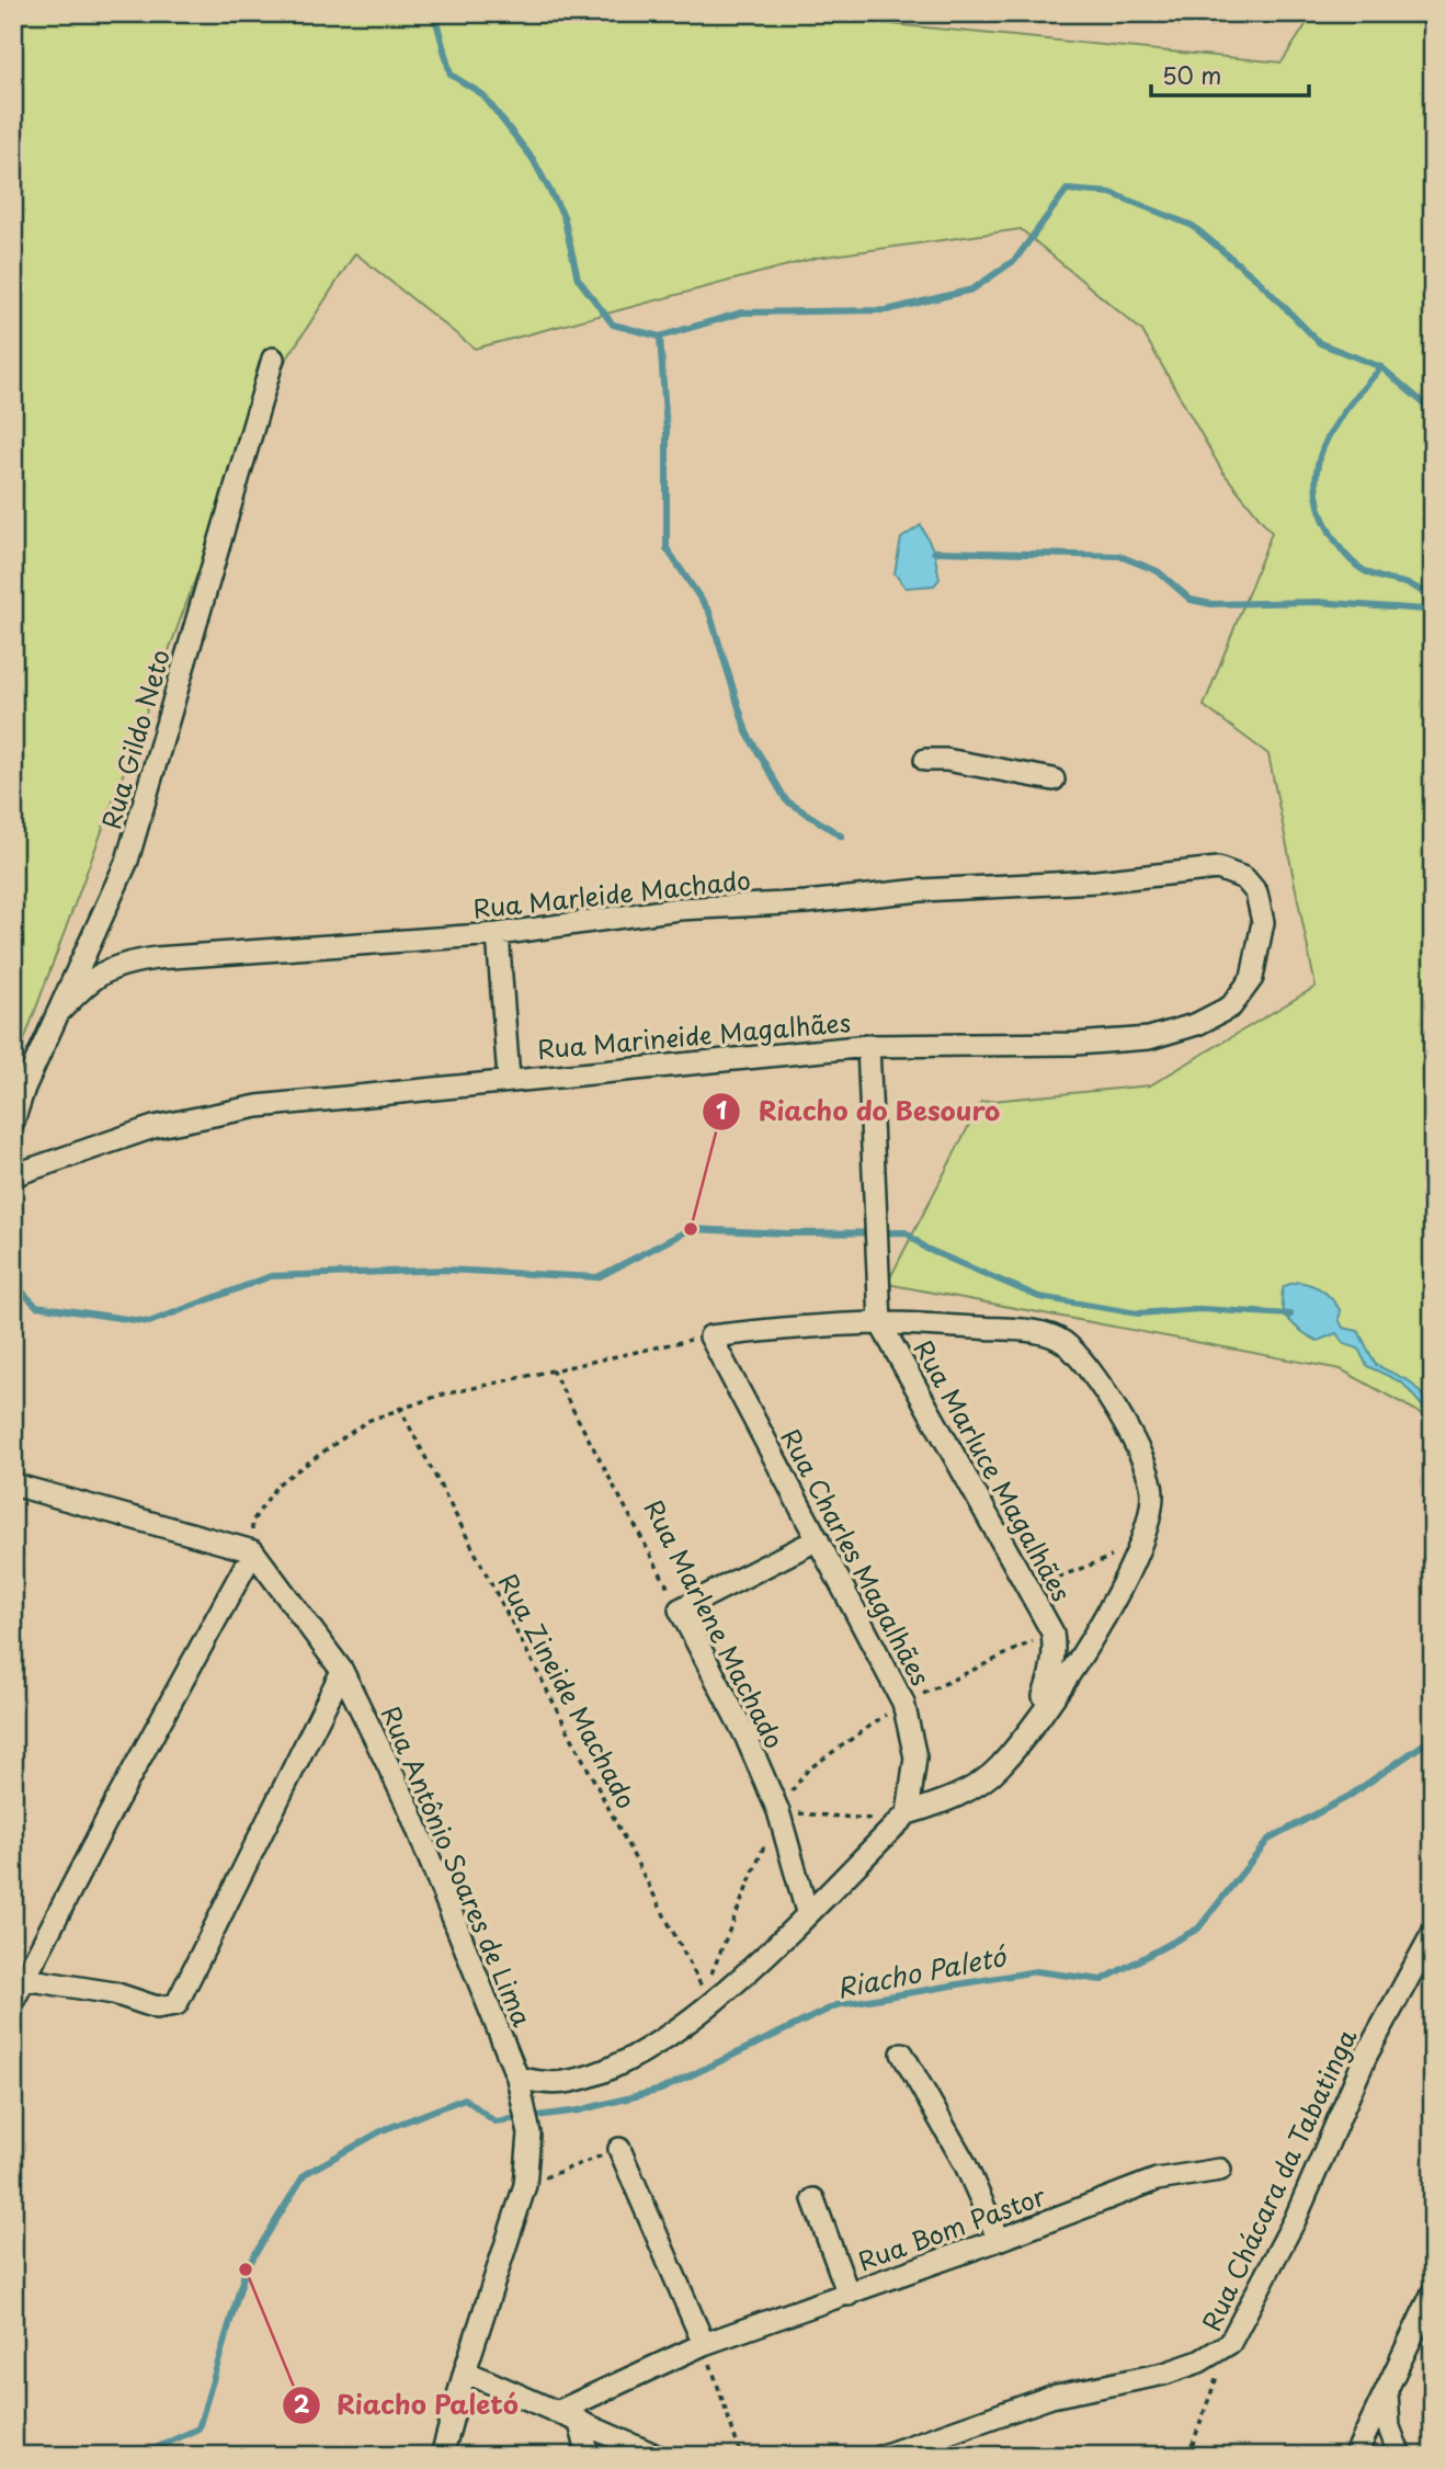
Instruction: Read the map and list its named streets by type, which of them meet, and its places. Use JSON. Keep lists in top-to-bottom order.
{
  "streets": {
    "street": [
      "Rua Gildo Neto",
      "Rua Marleide Machado",
      "Rua Marineide Magalhães",
      "Rua Marluce Magalhães",
      "Rua Charles Magalhães",
      "Rua Marlene Machado",
      "Rua Antônio Soares de Lima",
      "Rua Chácara da Tabatinga",
      "Rua Bom Pastor"
    ],
    "path": ["Rua Zineide Machado"]
  },
  "crossings": [
    ["Rua Gildo Neto", "Rua Marleide Machado"],
    ["Rua Marleide Machado", "Rua Marineide Magalhães"],
    ["Rua Marineide Magalhães", "Rua Marluce Magalhães"],
    ["Rua Marlene Machado", "Rua Zineide Machado"]
  ],
  "water": ["Riacho Paletó"],
  "places": ["Riacho do Besouro", "Riacho Paletó"],
  "scale_bar": "50 m"
}
